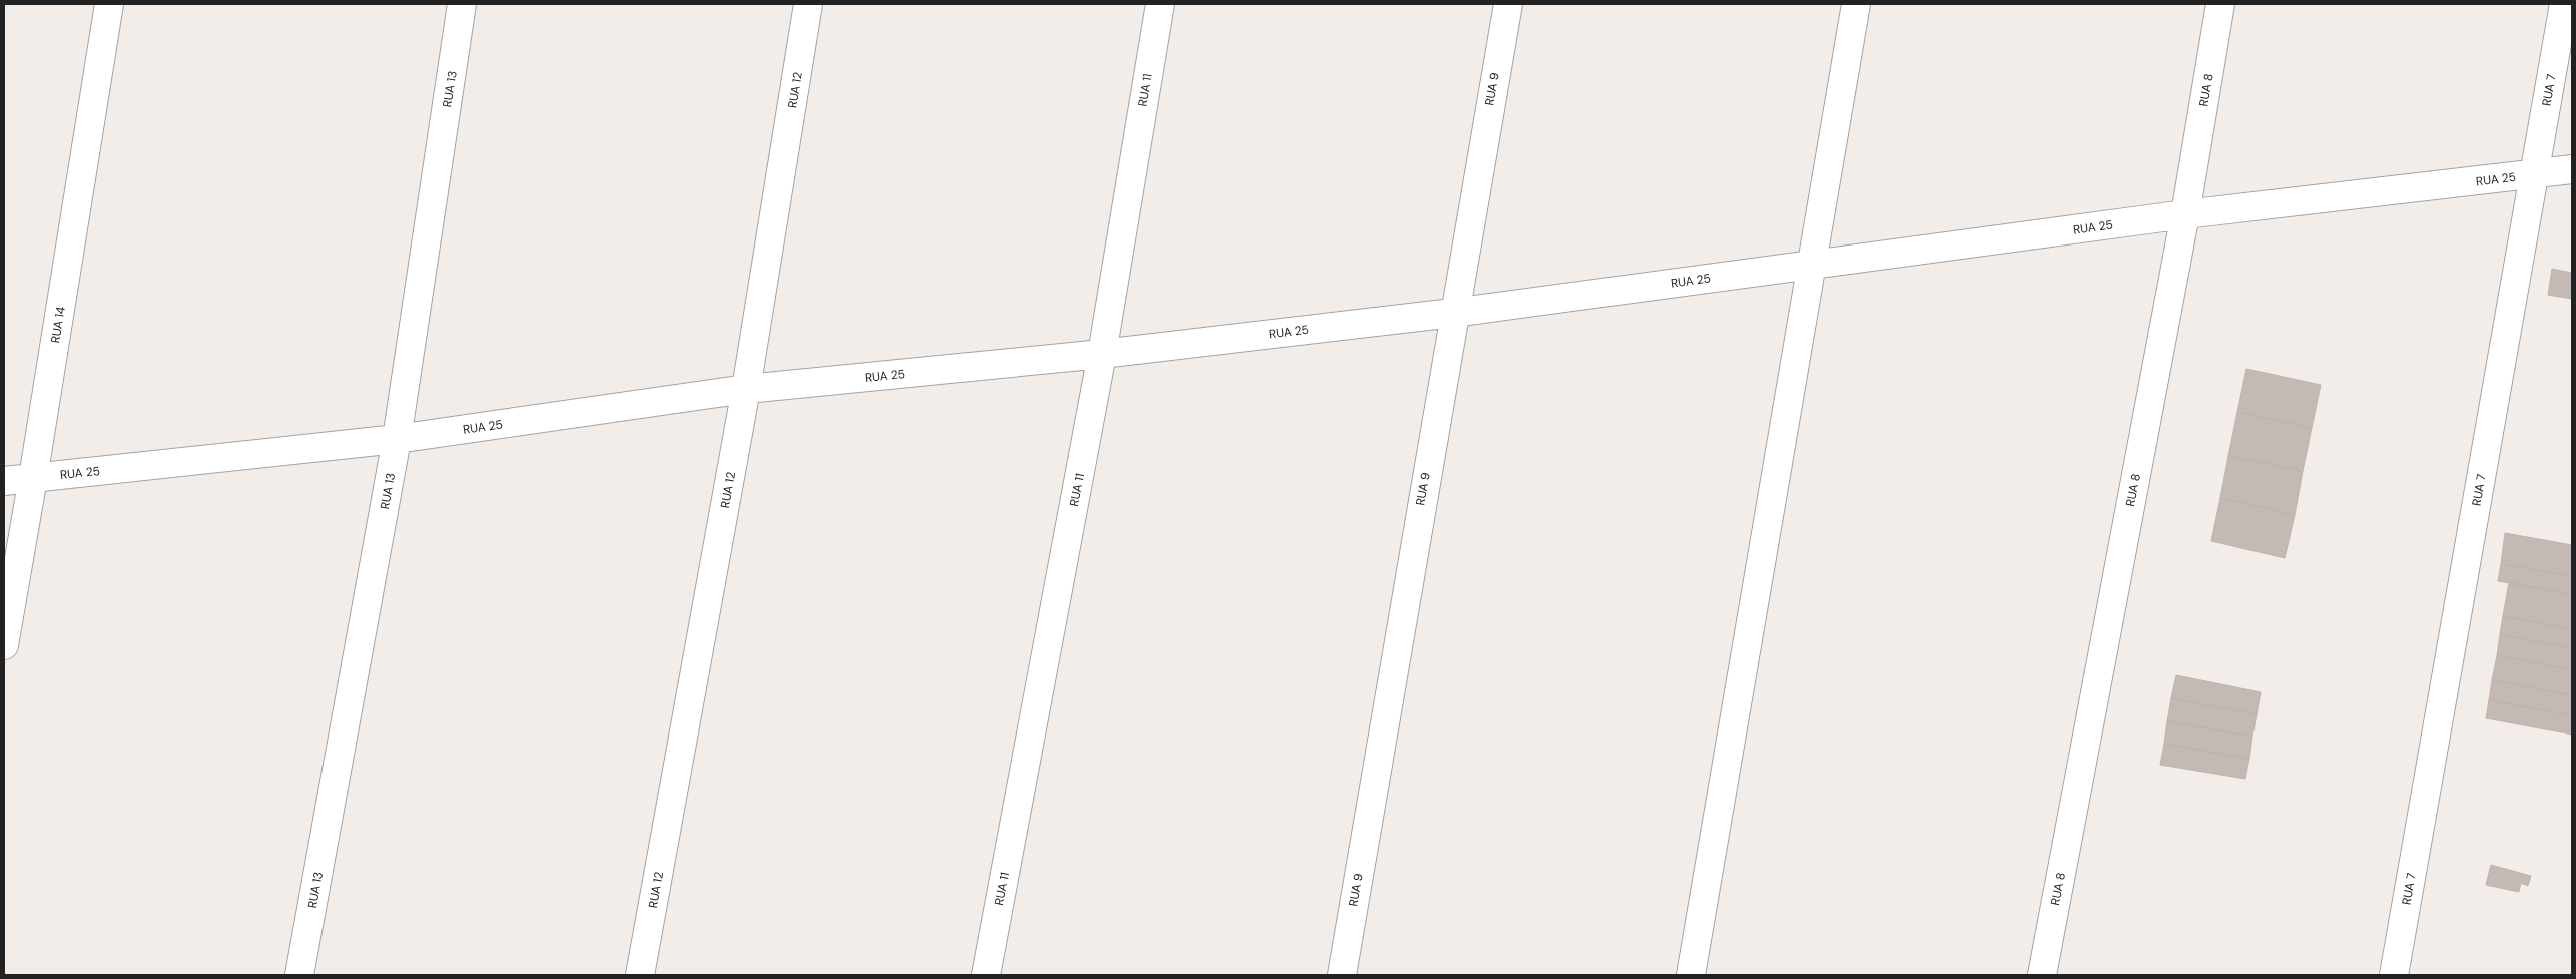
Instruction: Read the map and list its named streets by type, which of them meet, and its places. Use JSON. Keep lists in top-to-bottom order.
{
  "streets": {
    "street": [
      "RUA 13",
      "RUA 9",
      "RUA 12",
      "RUA 11",
      "RUA 8",
      "RUA 7",
      "RUA 25",
      "RUA 14"
    ]
  },
  "crossings": [
    ["RUA 13", "RUA 25"],
    ["RUA 9", "RUA 25"],
    ["RUA 12", "RUA 25"],
    ["RUA 11", "RUA 25"],
    ["RUA 8", "RUA 25"],
    ["RUA 7", "RUA 25"],
    ["RUA 25", "RUA 14"]
  ]
}
